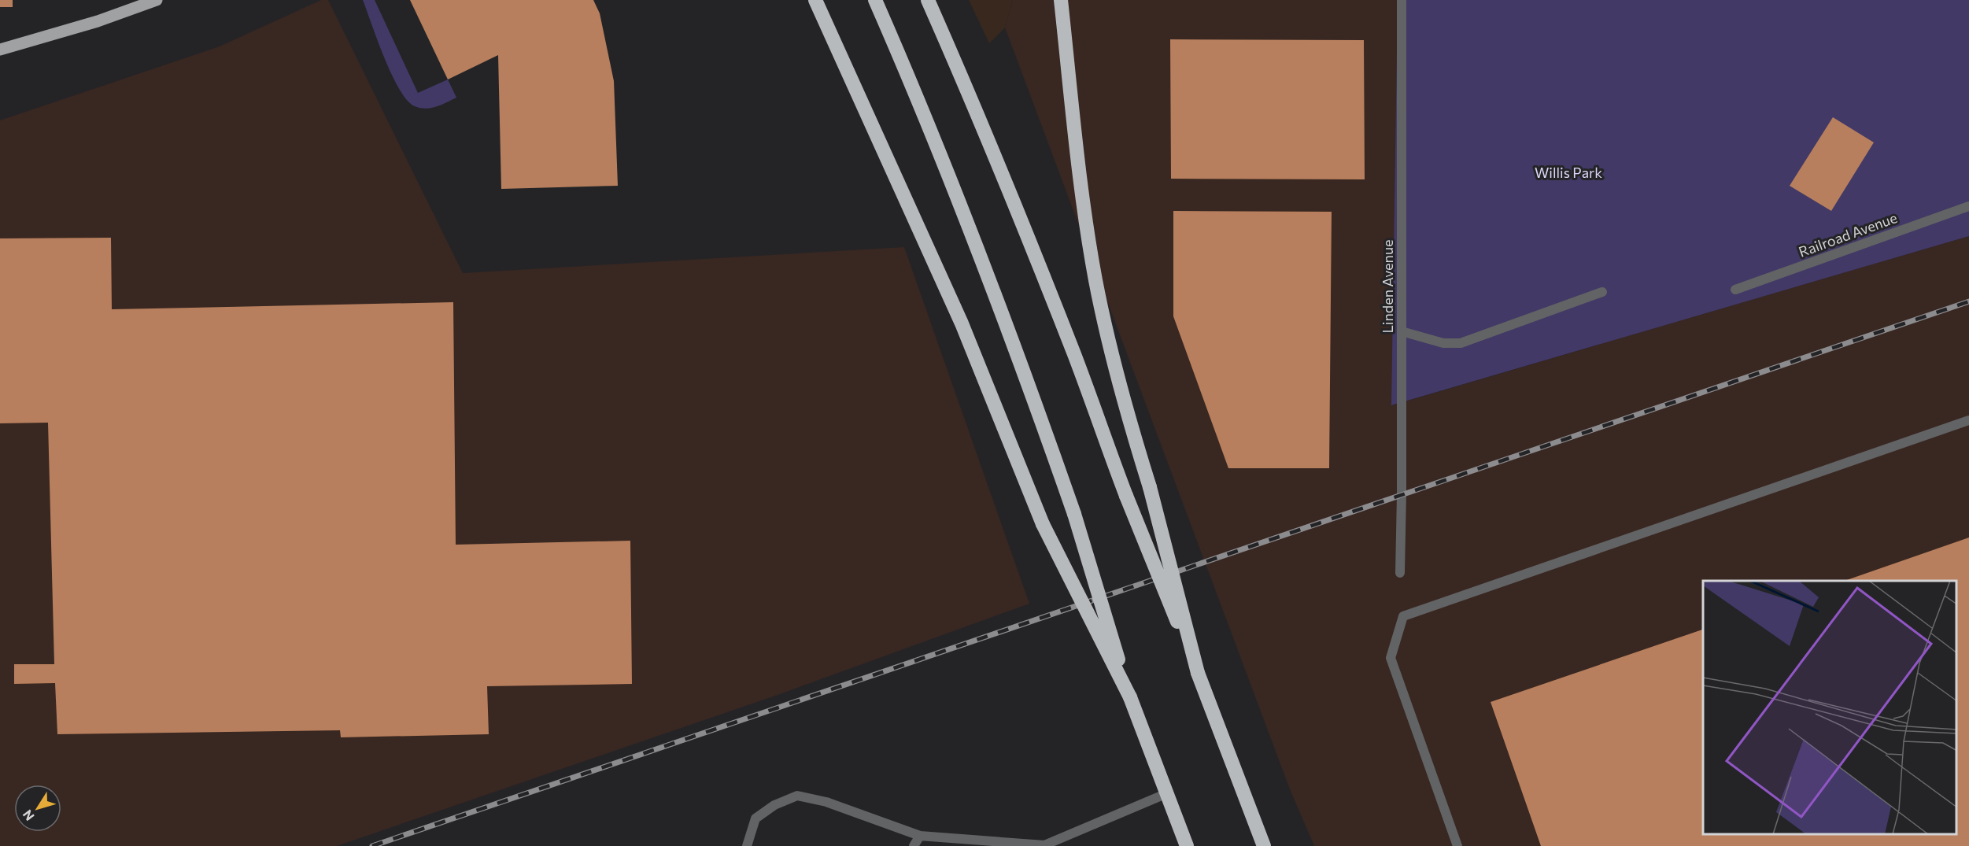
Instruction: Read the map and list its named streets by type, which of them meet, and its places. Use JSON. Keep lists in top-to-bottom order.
{
  "streets": {
    "street": ["Railroad Avenue", "Linden Avenue"]
  },
  "parks": ["Willis Park"],
  "north": "bottom left"
}
